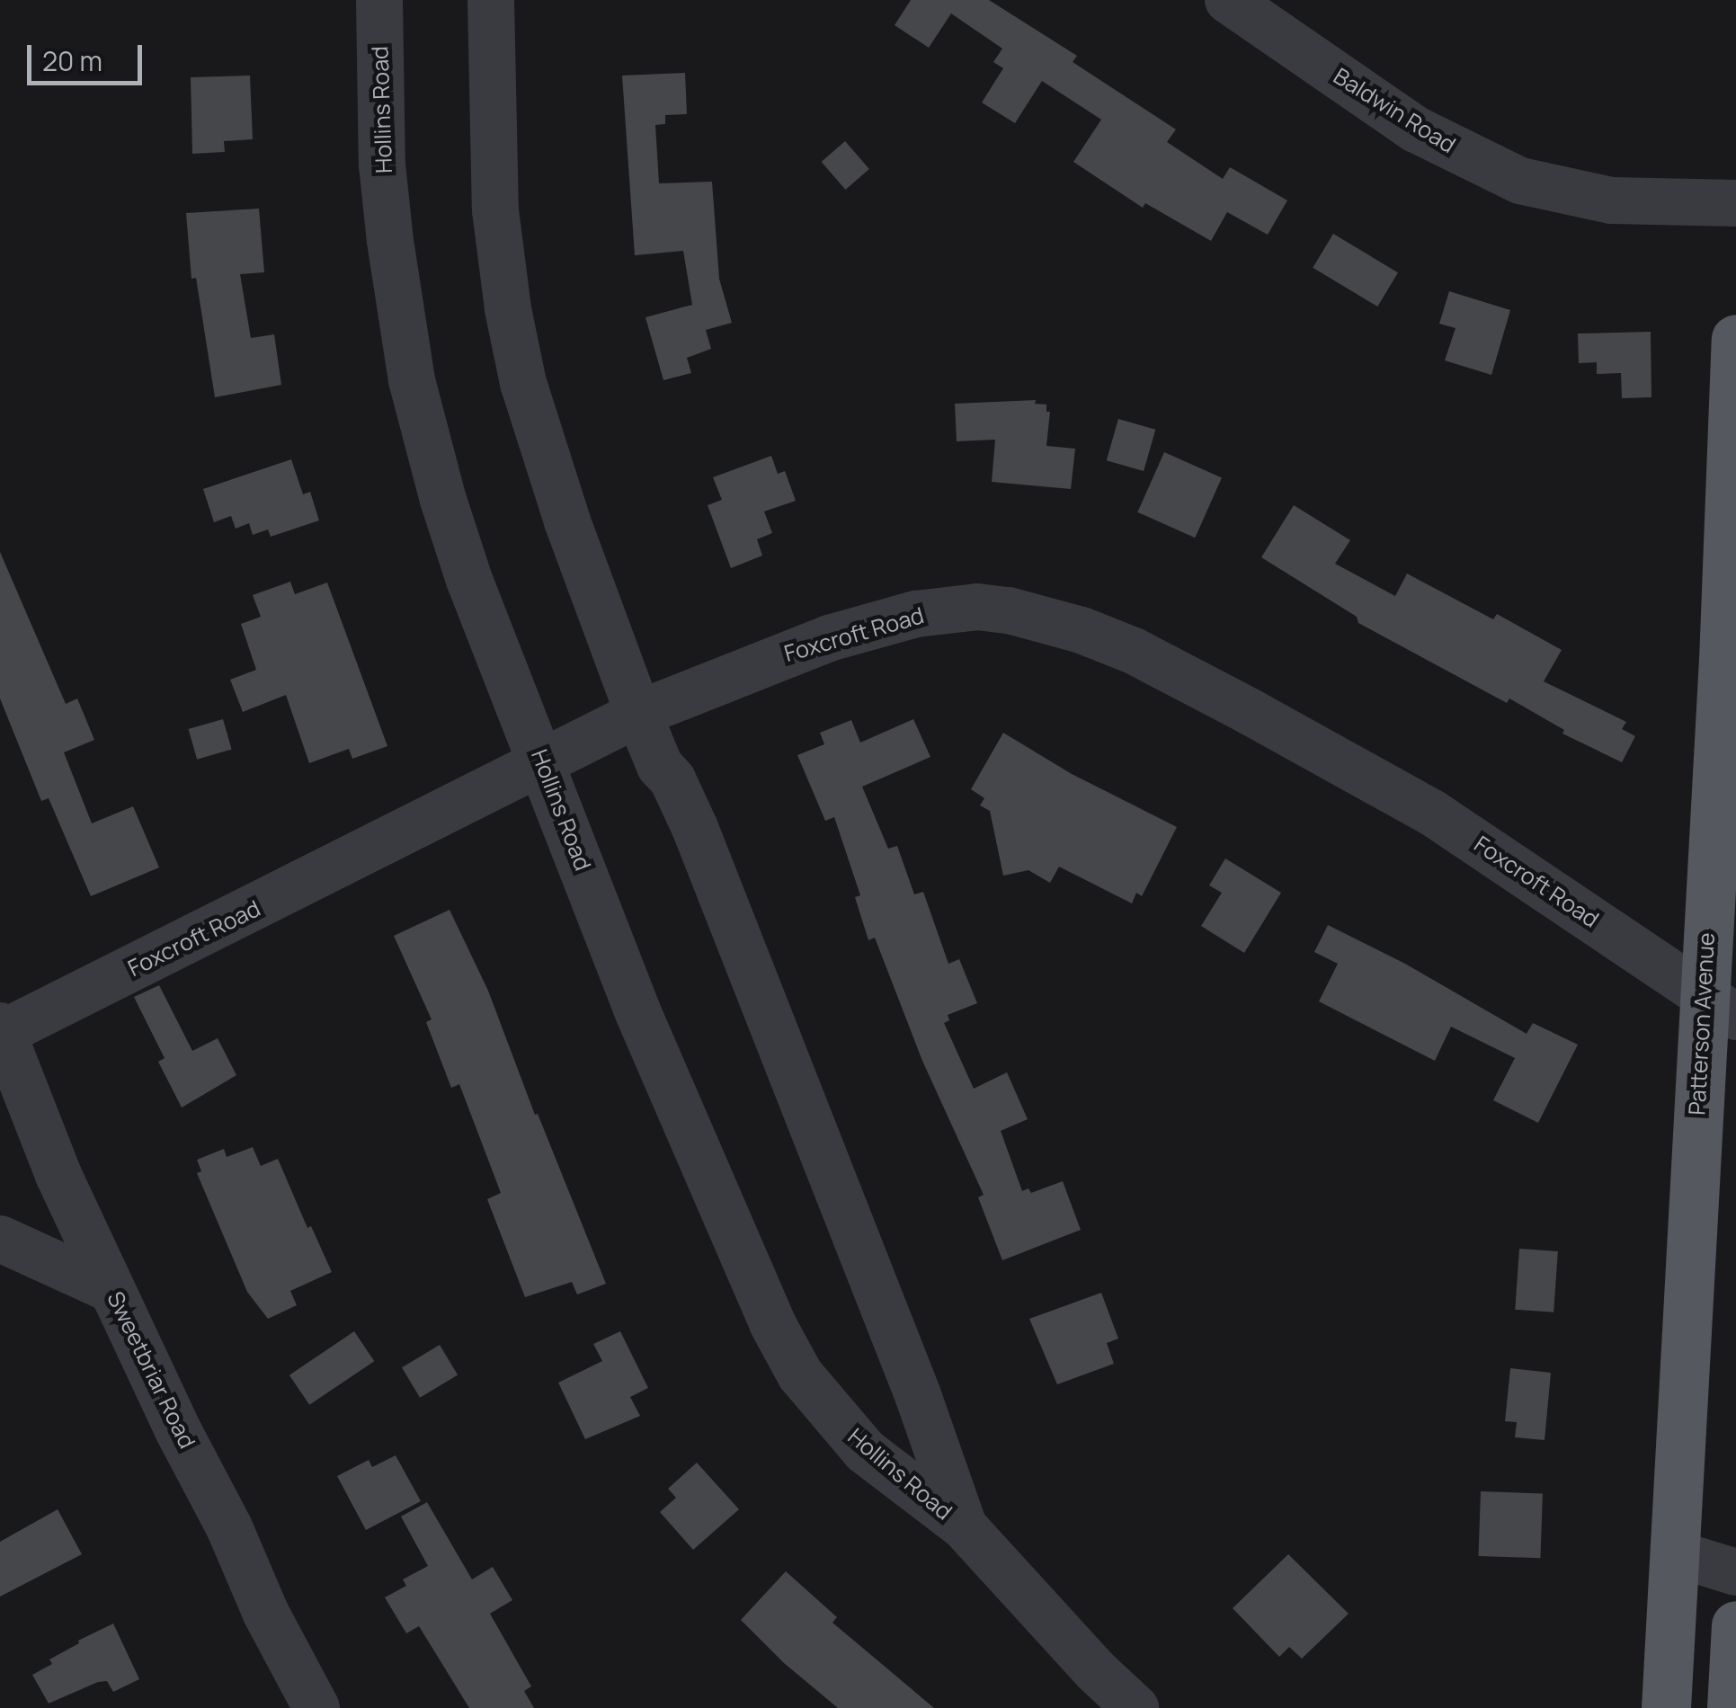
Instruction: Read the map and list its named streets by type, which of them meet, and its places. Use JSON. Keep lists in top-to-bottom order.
{
  "streets": {
    "main road": ["Patterson Avenue"],
    "street": [
      "Hollins Road",
      "Baldwin Road",
      "Foxcroft Road",
      "Sweetbriar Road"
    ]
  },
  "crossings": [
    ["Hollins Road", "Foxcroft Road"],
    ["Foxcroft Road", "Patterson Avenue"],
    ["Foxcroft Road", "Sweetbriar Road"]
  ],
  "scale_bar": "20 m"
}
